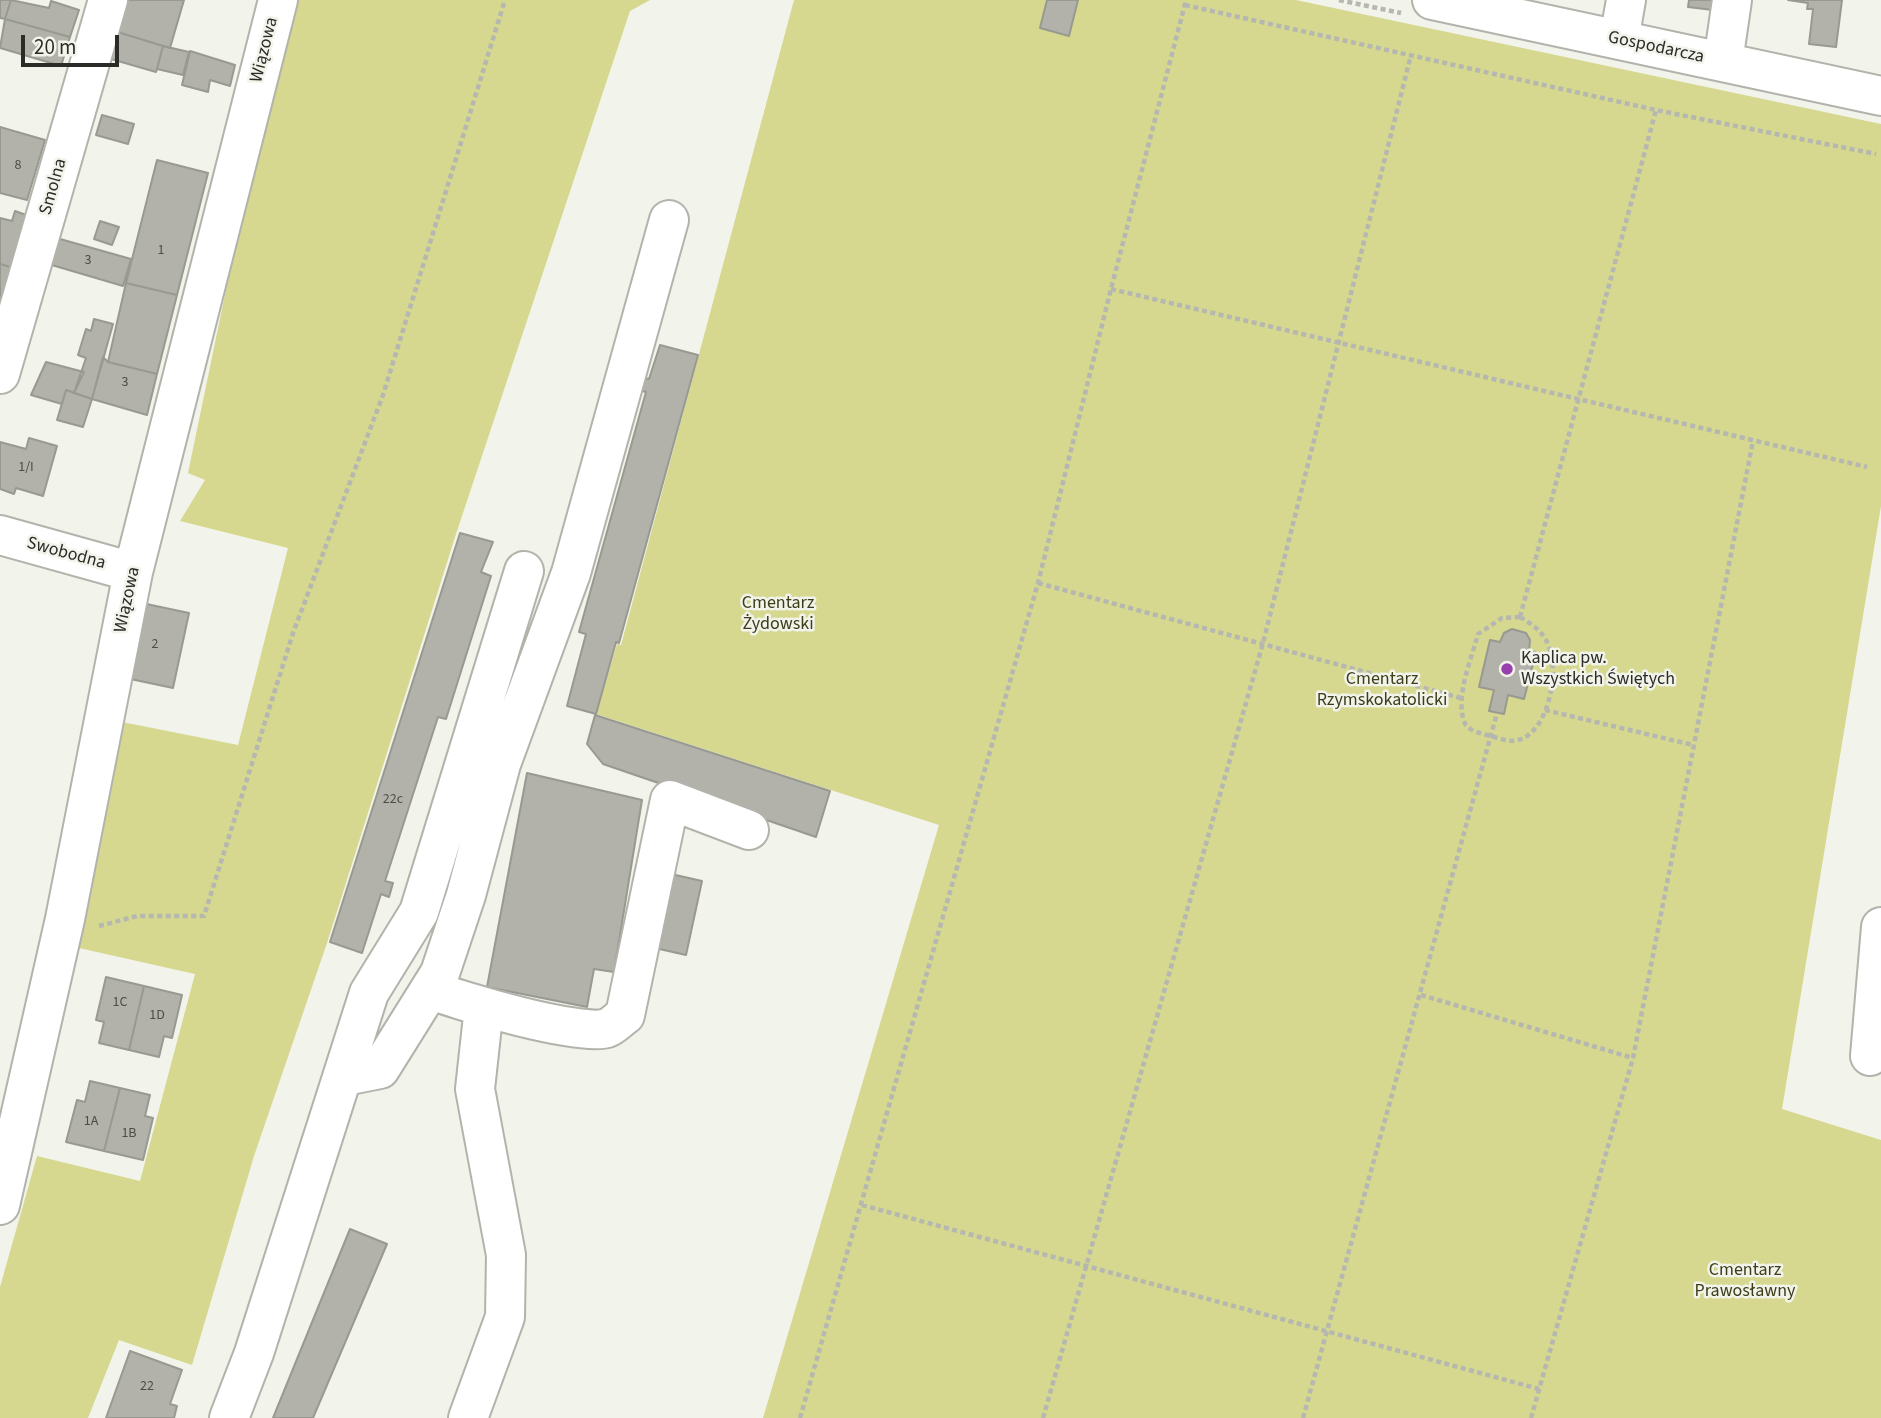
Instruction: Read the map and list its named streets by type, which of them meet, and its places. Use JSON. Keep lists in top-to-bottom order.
{
  "streets": {
    "street": [
      "Gospodarcza",
      "Wiązowa",
      "Smolna",
      "Swobodna"
    ]
  },
  "crossings": [
    ["Wiązowa", "Swobodna"]
  ],
  "parks": ["Cmentarz Żydowski", "Cmentarz Rzymskokatolicki", "Cmentarz Prawosławny"],
  "places": ["Kaplica pw. Wszystkich Świętych"],
  "house_numbers": [
    "8",
    "1",
    "3",
    "3",
    "1/I",
    "2",
    "22c",
    "1C",
    "1D",
    "1A",
    "1B",
    "22"
  ],
  "scale_bar": "20 m"
}
